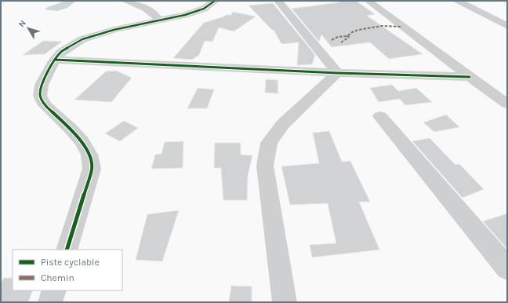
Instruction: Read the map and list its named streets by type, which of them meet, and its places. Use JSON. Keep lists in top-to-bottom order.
{
  "legend": ["Piste cyclable", "Chemin"],
  "north": "top left"
}
